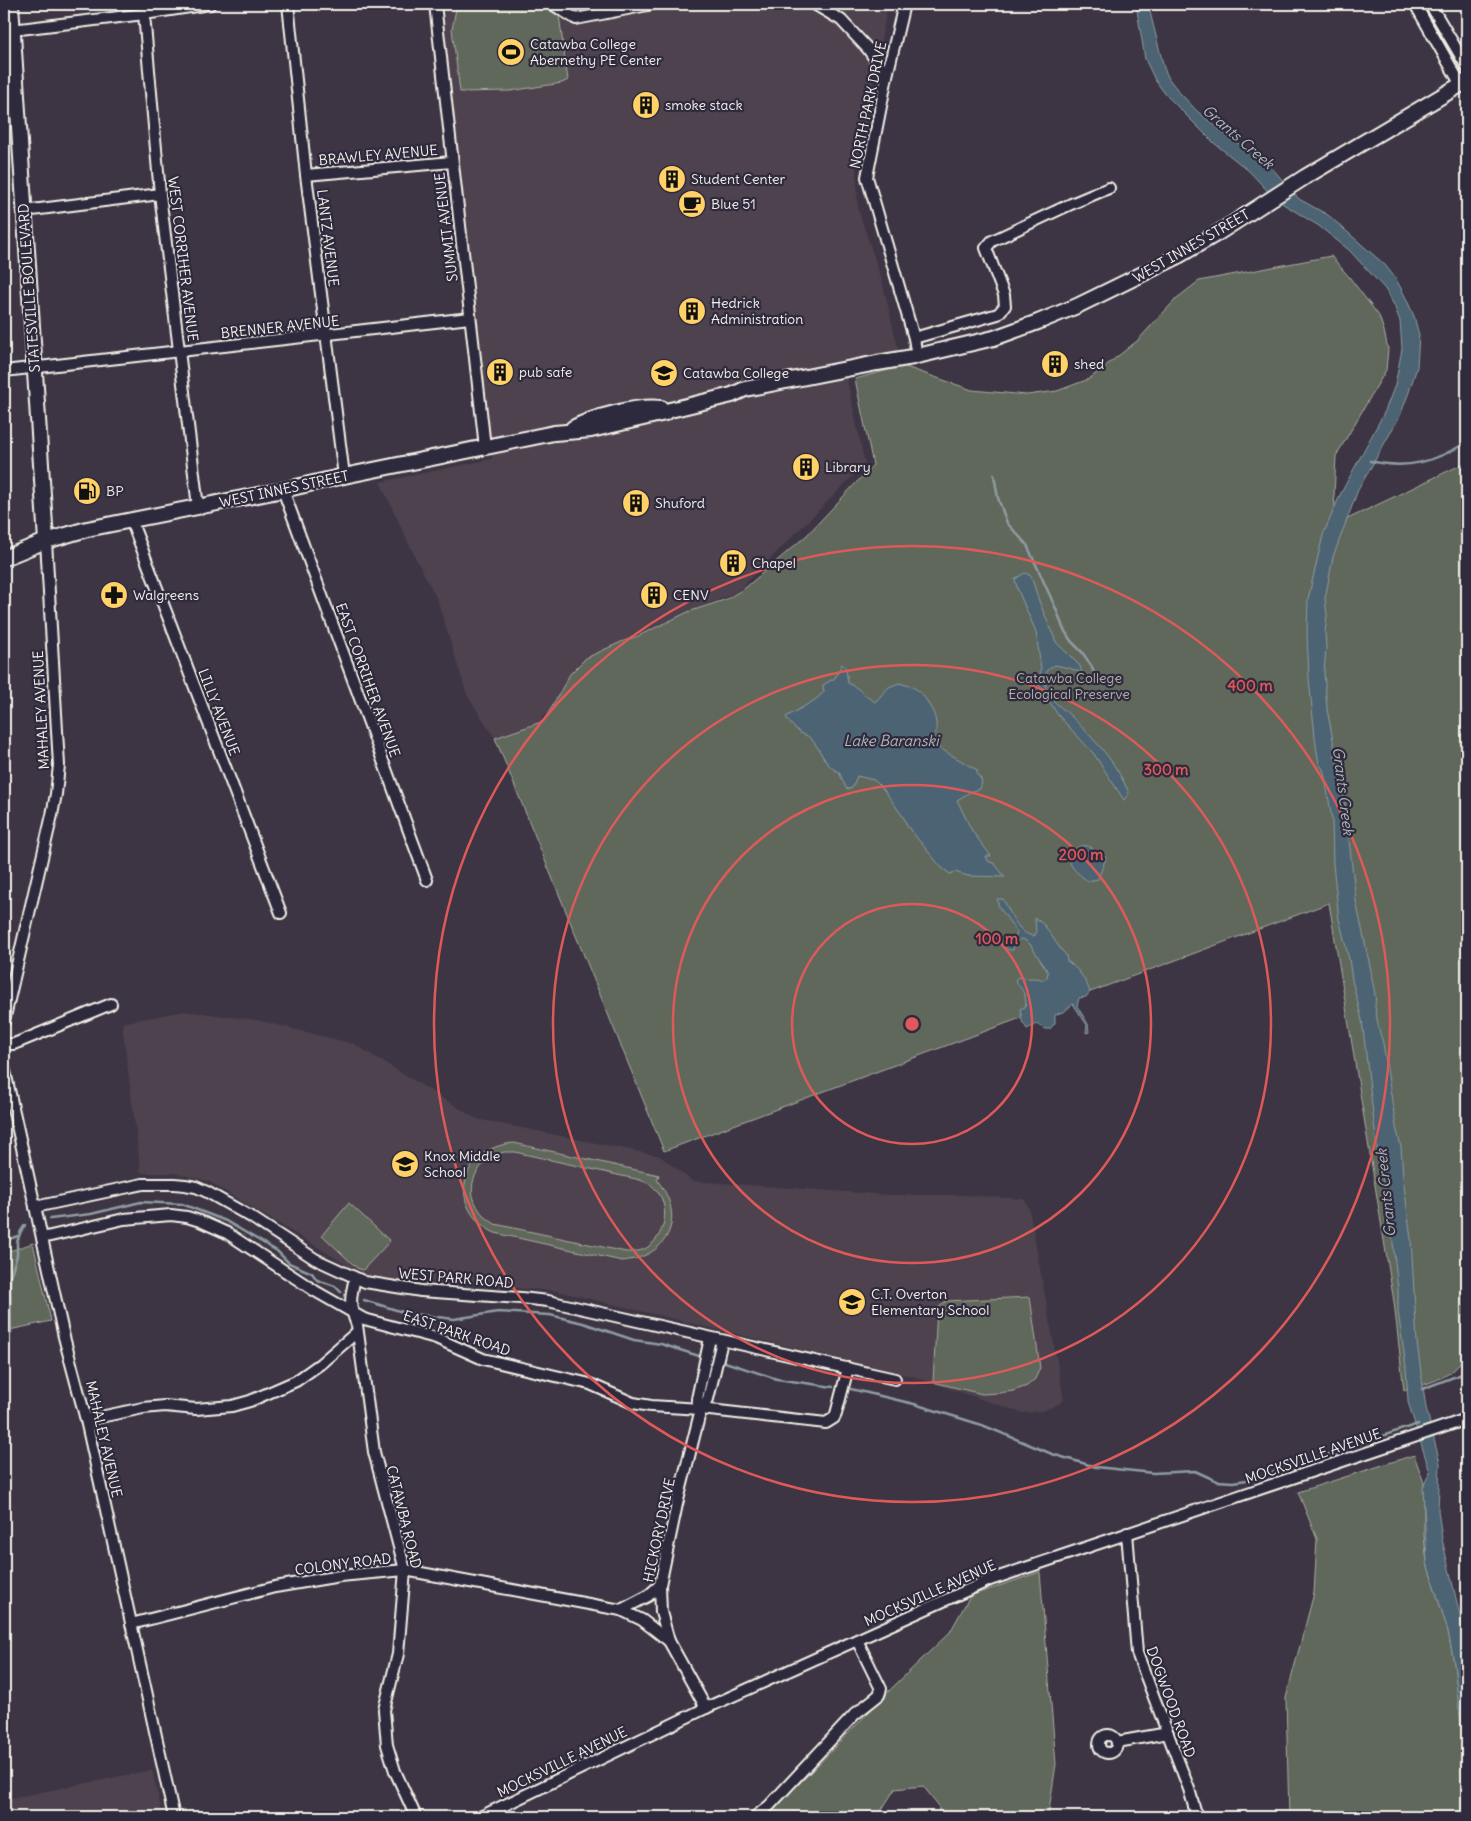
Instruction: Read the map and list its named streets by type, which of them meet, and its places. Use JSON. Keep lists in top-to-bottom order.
{
  "streets": {
    "main road": ["WEST INNES STREET", "STATESVILLE BOULEVARD"],
    "street": [
      "NORTH PARK DRIVE",
      "BRAWLEY AVENUE",
      "SUMMIT AVENUE",
      "LANTZ AVENUE",
      "WEST CORRIHER AVENUE",
      "BRENNER AVENUE",
      "EAST CORRIHER AVENUE",
      "MAHALEY AVENUE",
      "LILLY AVENUE",
      "WEST PARK ROAD",
      "EAST PARK ROAD",
      "MOCKSVILLE AVENUE",
      "CATAWBA ROAD",
      "HICKORY DRIVE",
      "COLONY ROAD",
      "DOGWOOD ROAD"
    ]
  },
  "crossings": [
    ["NORTH PARK DRIVE", "WEST INNES STREET"],
    ["BRAWLEY AVENUE", "SUMMIT AVENUE"],
    ["BRAWLEY AVENUE", "LANTZ AVENUE"],
    ["SUMMIT AVENUE", "WEST INNES STREET"],
    ["SUMMIT AVENUE", "BRENNER AVENUE"],
    ["LANTZ AVENUE", "WEST INNES STREET"],
    ["LANTZ AVENUE", "BRENNER AVENUE"],
    ["WEST INNES STREET", "WEST CORRIHER AVENUE"],
    ["WEST INNES STREET", "STATESVILLE BOULEVARD"],
    ["WEST INNES STREET", "EAST CORRIHER AVENUE"],
    ["WEST INNES STREET", "MAHALEY AVENUE"],
    ["WEST INNES STREET", "LILLY AVENUE"],
    ["WEST CORRIHER AVENUE", "BRENNER AVENUE"],
    ["STATESVILLE BOULEVARD", "BRENNER AVENUE"],
    ["STATESVILLE BOULEVARD", "MAHALEY AVENUE"],
    ["MAHALEY AVENUE", "WEST PARK ROAD"],
    ["MAHALEY AVENUE", "EAST PARK ROAD"],
    ["MAHALEY AVENUE", "COLONY ROAD"],
    ["WEST PARK ROAD", "EAST PARK ROAD"],
    ["WEST PARK ROAD", "CATAWBA ROAD"],
    ["WEST PARK ROAD", "HICKORY DRIVE"],
    ["EAST PARK ROAD", "CATAWBA ROAD"],
    ["EAST PARK ROAD", "HICKORY DRIVE"],
    ["MOCKSVILLE AVENUE", "HICKORY DRIVE"],
    ["MOCKSVILLE AVENUE", "DOGWOOD ROAD"],
    ["CATAWBA ROAD", "COLONY ROAD"],
    ["HICKORY DRIVE", "COLONY ROAD"]
  ],
  "water": ["Grants Creek", "Lake Baranski"],
  "parks": ["Catawba College Ecological Preserve"],
  "places": {
    "sports": ["Catawba College Abernethy PE Center"],
    "building": [
      "smoke stack",
      "Student Center",
      "Hedrick Administration",
      "shed",
      "pub safe",
      "Library",
      "Shuford",
      "Chapel",
      "CENV"
    ],
    "cafe": ["Blue 51"],
    "school or university": ["Catawba College", "Knox Middle School", "C.T. Overton Elementary School"],
    "fuel station": ["BP"],
    "pharmacy": ["Walgreens"]
  },
  "rings": [
    "400 m",
    "300 m",
    "200 m",
    "100 m"
  ]
}
